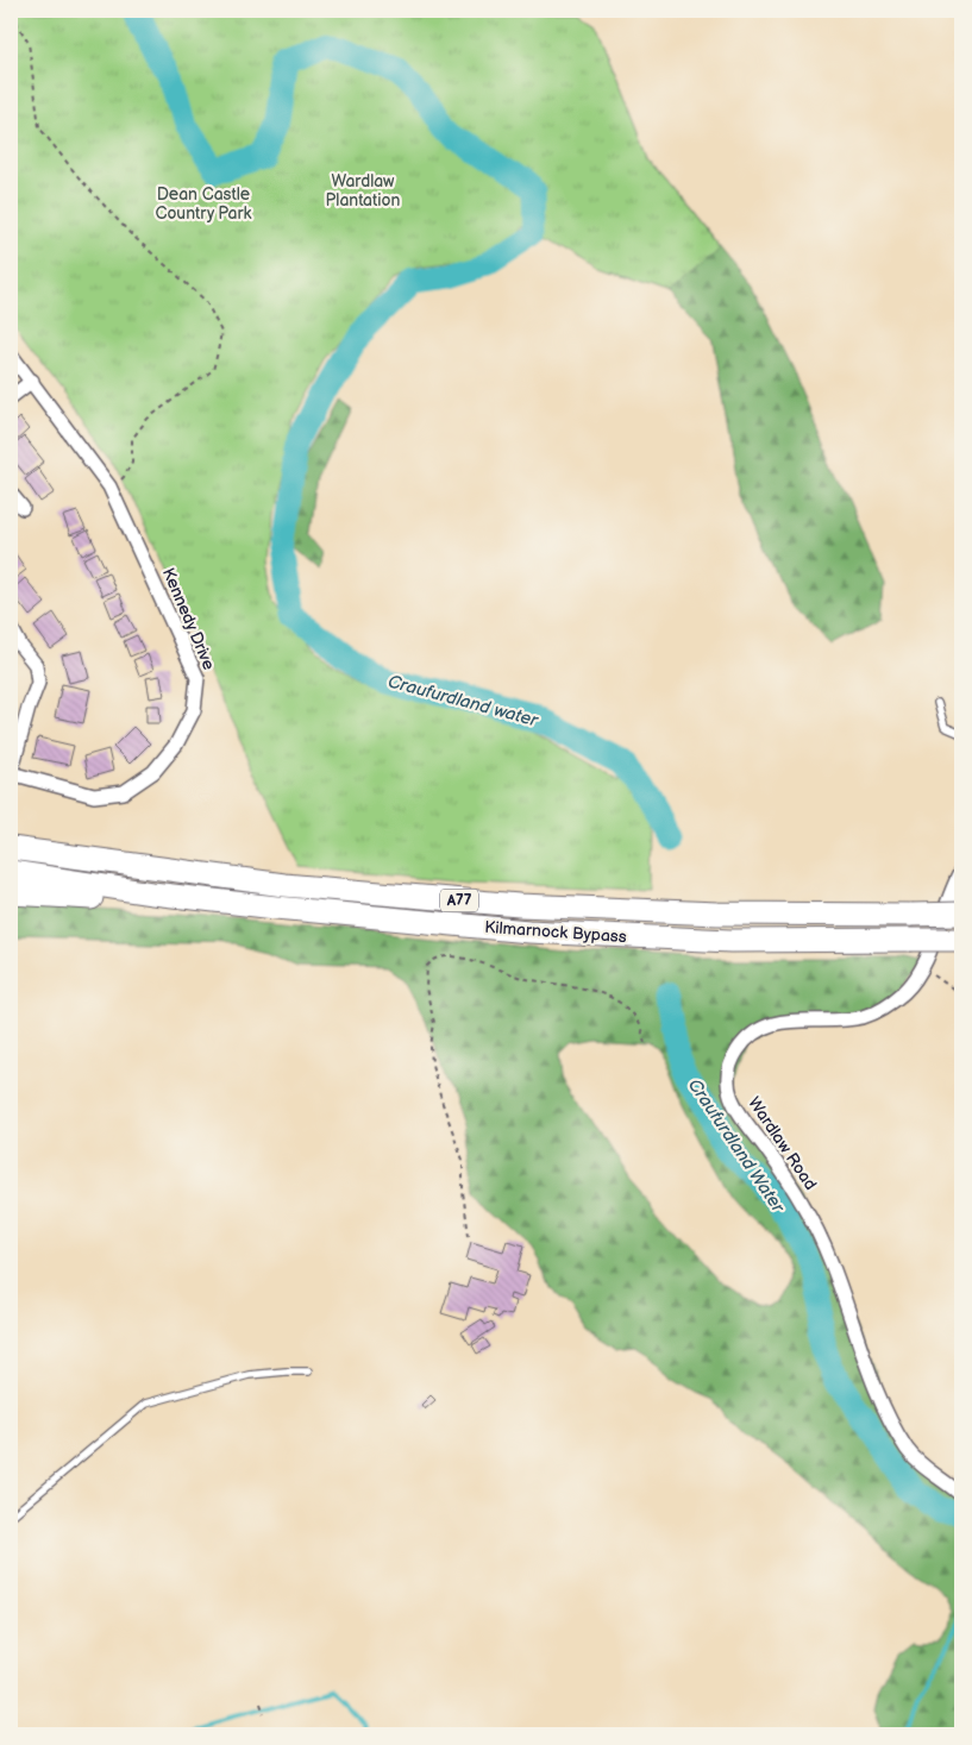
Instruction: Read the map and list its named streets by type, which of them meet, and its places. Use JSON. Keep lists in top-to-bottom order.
{
  "streets": {
    "highway": ["A77", "Kilmarnock Bypass"],
    "street": ["Kennedy Drive", "Wardlaw Road"]
  },
  "crossings": [
    ["A77", "Kilmarnock Bypass"]
  ],
  "water": ["Craufurdland water", "Craufurdland Water"],
  "parks": ["Wardlaw Plantation", "Dean Castle Country Park"]
}
